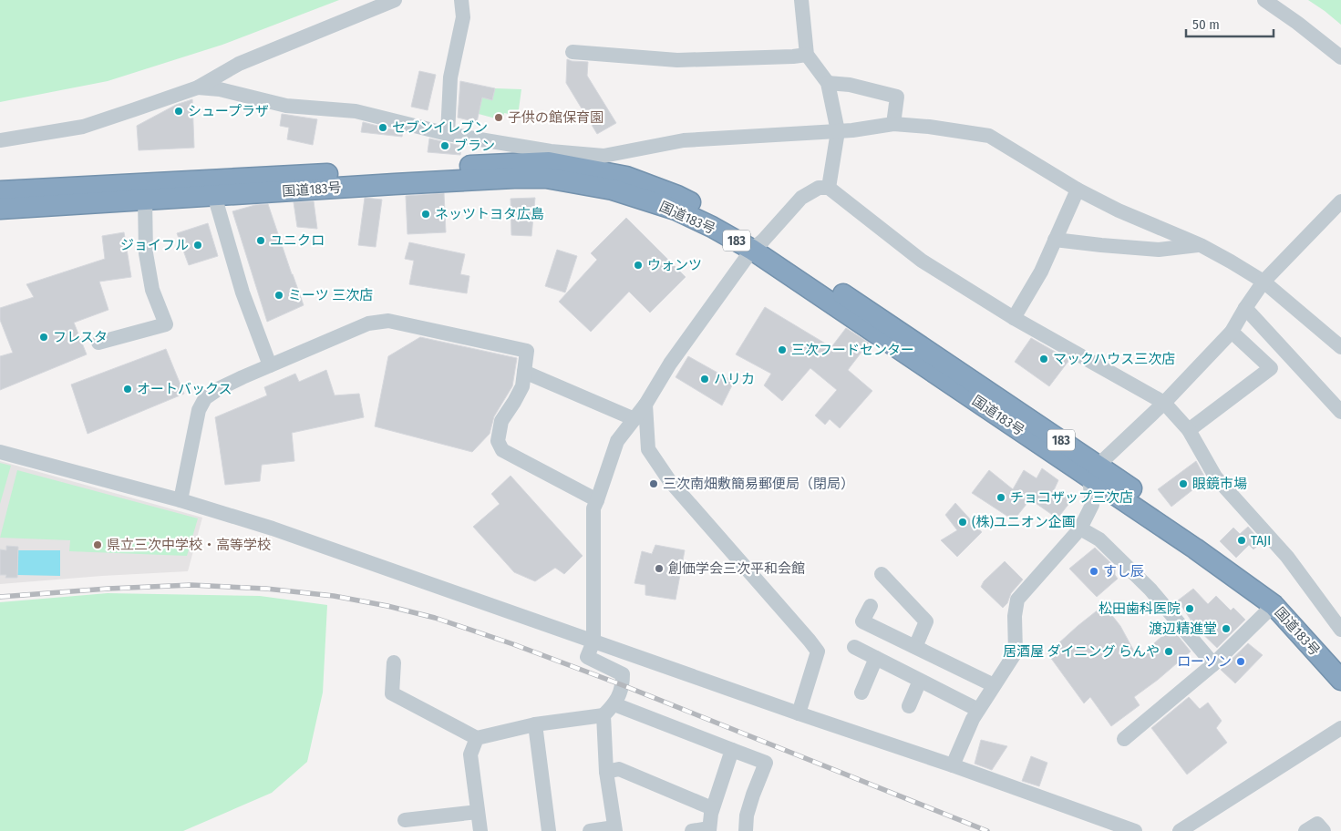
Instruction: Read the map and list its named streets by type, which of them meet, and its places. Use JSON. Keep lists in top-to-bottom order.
{
  "streets": {
    "highway": ["国道183号", "183"]
  },
  "places": [
    "シュープラザ",
    "子供の館保育園",
    "セブンイレブン",
    "ブラン",
    "ネッツトヨタ広島",
    "ユニクロ",
    "ジョイフル",
    "ウォンツ",
    "ミーツ 三次店",
    "フレスタ",
    "三次フードセンター",
    "マックハウス三次店",
    "ハリカ",
    "オートバックス",
    "三次南畑敷簡易郵便局（閉局）",
    "眼鏡市場",
    "チョコザップ三次店",
    "(株)ユニオン企画",
    "TAJI",
    "県立三次中学校・高等学校",
    "創価学会三次平和会館",
    "すし辰",
    "松田歯科医院",
    "渡辺精進堂",
    "居酒屋 ダイニング らんや",
    "ローソン"
  ],
  "scale_bar": "50 m"
}
